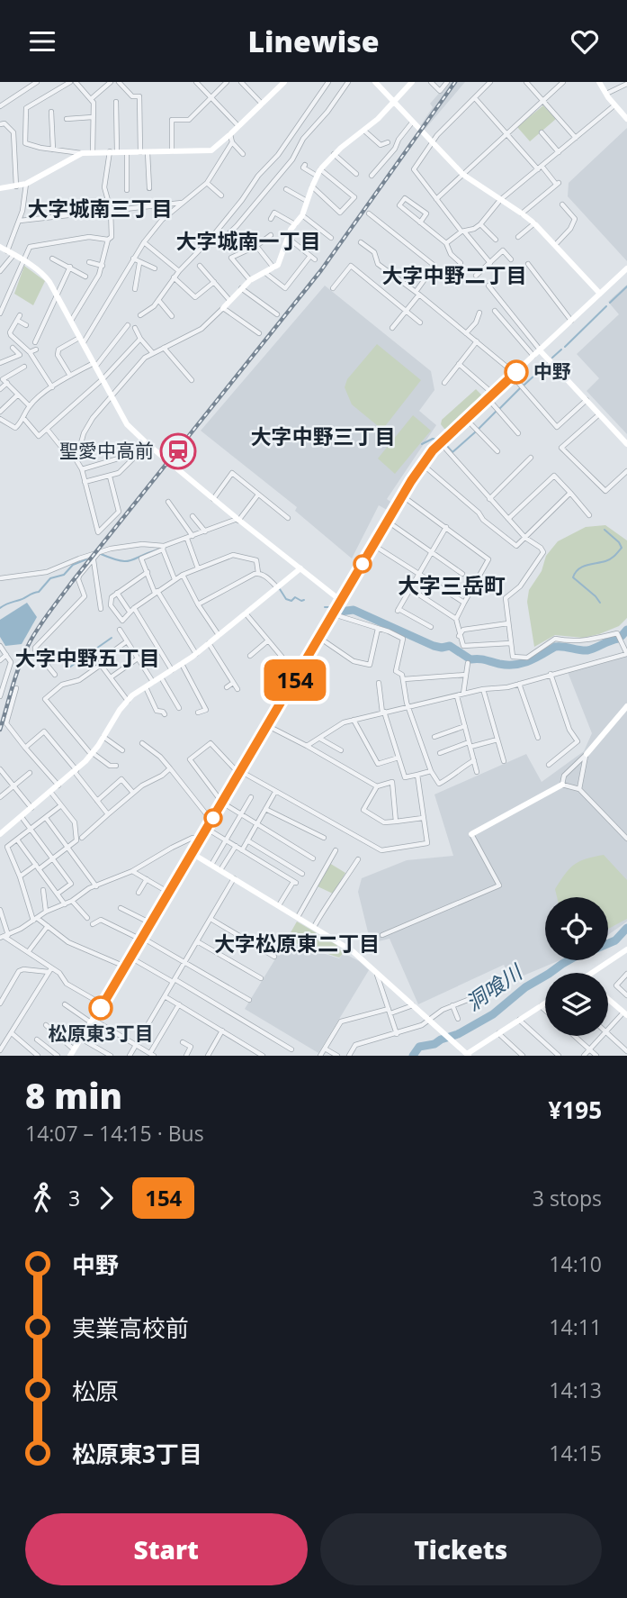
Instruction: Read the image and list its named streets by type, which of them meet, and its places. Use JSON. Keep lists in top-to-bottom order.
{
  "districts": [
    "大字城南三丁目",
    "大字城南一丁目",
    "大字中野二丁目",
    "大字中野三丁目",
    "大字三岳町",
    "大字中野五丁目",
    "大字松原東二丁目"
  ],
  "water": ["洞喰川"],
  "places": {
    "other": ["中野", "松原東3丁目"],
    "station": ["聖愛中高前"]
  },
  "lines": ["bus line 154"],
  "page": {
    "header": "Linewise",
    "on_map": "154",
    "heading": ["8 min", "14:07 – 14:15 · Bus", "¥195"],
    "legs": ["3", "154", "3 stops"],
    "list": [
      {
        "name": "中野",
        "value": "14:10"
      },
      {
        "name": "実業高校前",
        "value": "14:11"
      },
      {
        "name": "松原",
        "value": "14:13"
      },
      {
        "name": "松原東3丁目",
        "value": "14:15"
      }
    ],
    "buttons": ["Start", "Tickets"]
  }
}
